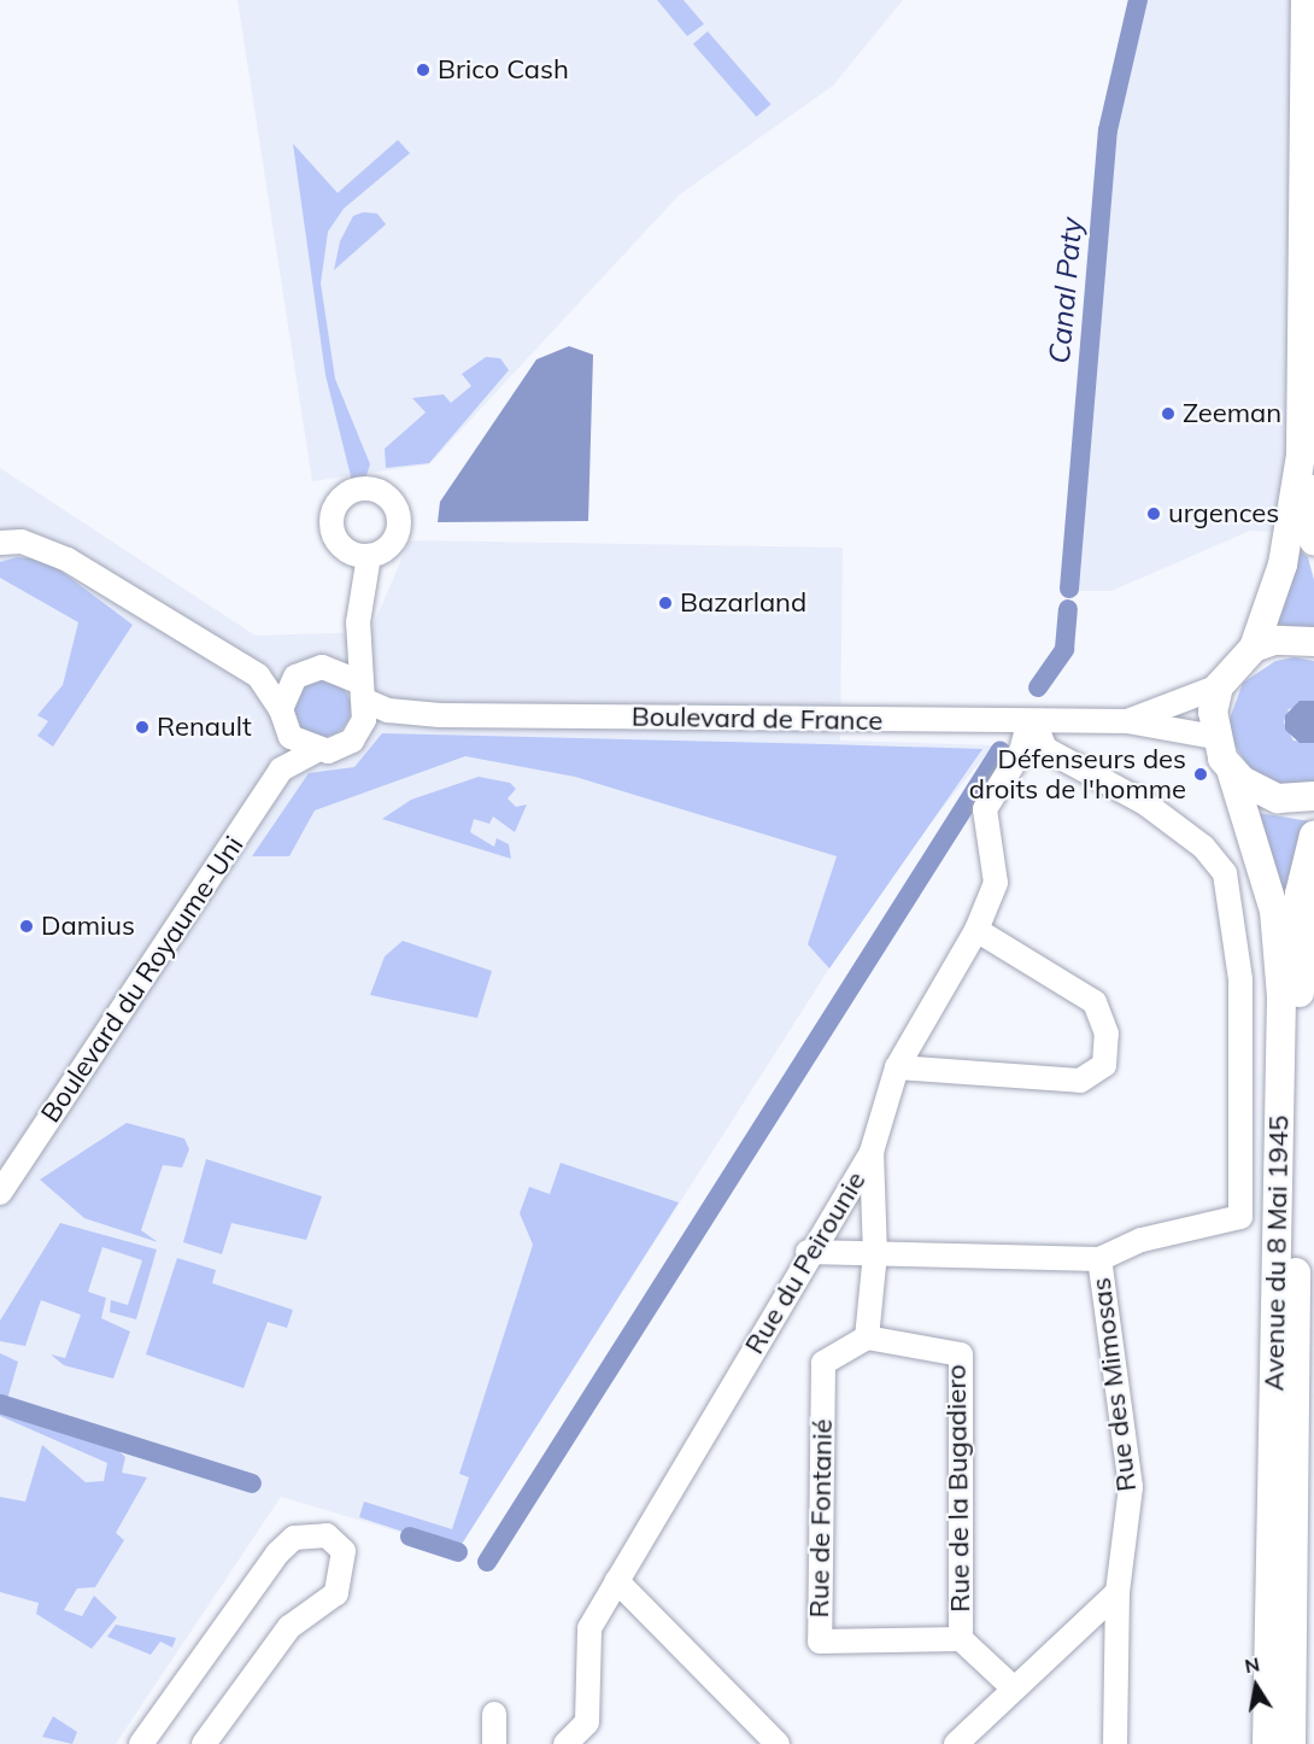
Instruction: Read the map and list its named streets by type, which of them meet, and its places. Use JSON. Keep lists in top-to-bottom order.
{
  "streets": {
    "main road": ["Avenue du 8 Mai 1945"],
    "street": [
      "Boulevard de France",
      "Boulevard du Royaume-Uni",
      "Rue du Peirounie",
      "Rue des Mimosas",
      "Rue de la Bugadiero",
      "Rue de Fontanié"
    ]
  },
  "crossings": [
    ["Boulevard de France", "Avenue du 8 Mai 1945"],
    ["Boulevard de France", "Rue du Peirounie"],
    ["Rue de la Bugadiero", "Rue de Fontanié"]
  ],
  "water": ["Canal Paty"],
  "places": [
    "Brico Cash",
    "Zeeman",
    "urgences",
    "Bazarland",
    "Renault",
    "Défenseurs des droits de l'homme",
    "Damius"
  ],
  "north": "top"
}
